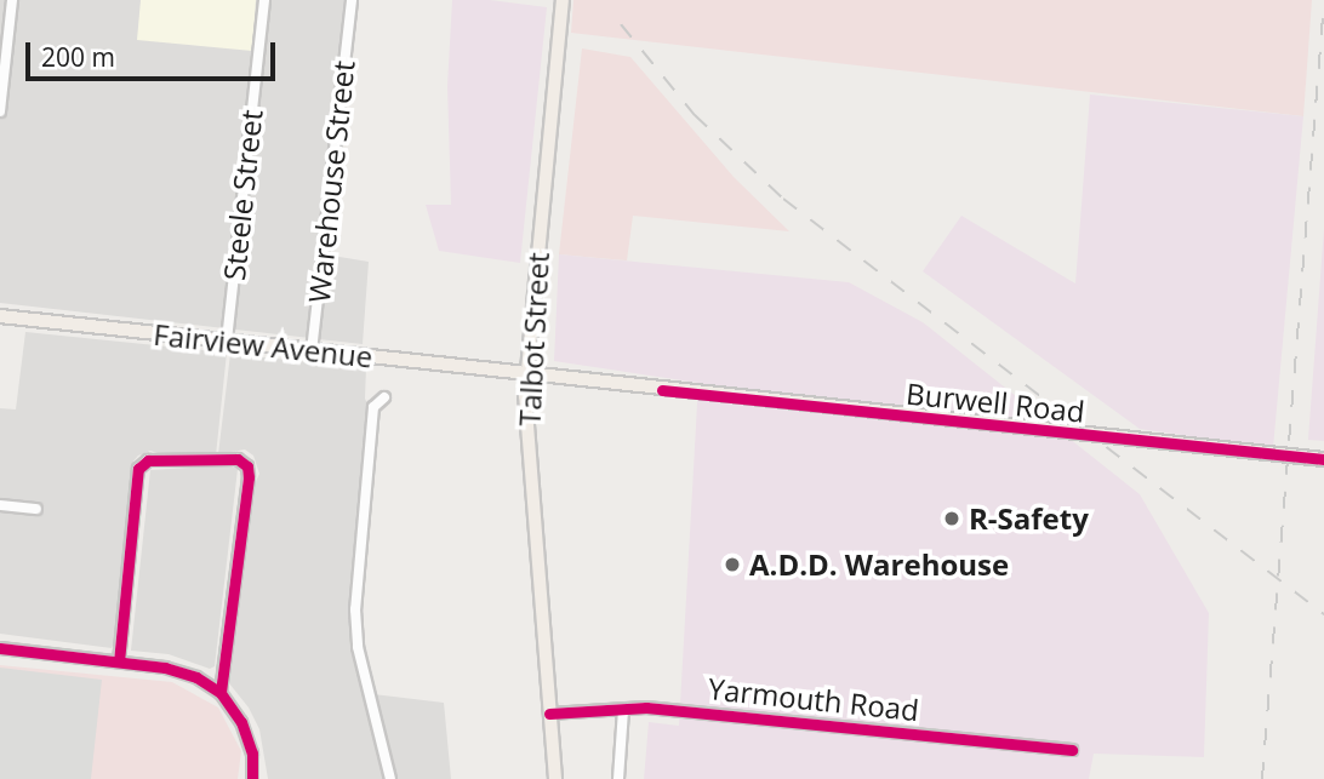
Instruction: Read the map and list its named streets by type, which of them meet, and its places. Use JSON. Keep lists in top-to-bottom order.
{
  "streets": {
    "main road": ["Talbot Street", "Fairview Avenue", "Burwell Road"],
    "street": ["Warehouse Street", "Steele Street", "Yarmouth Road"]
  },
  "crossings": [
    ["Warehouse Street", "Fairview Avenue"],
    ["Steele Street", "Fairview Avenue"],
    ["Talbot Street", "Fairview Avenue"],
    ["Talbot Street", "Burwell Road"],
    ["Talbot Street", "Yarmouth Road"],
    ["Fairview Avenue", "Burwell Road"]
  ],
  "places": ["R-Safety", "A.D.D. Warehouse"],
  "scale_bar": "200 m"
}
